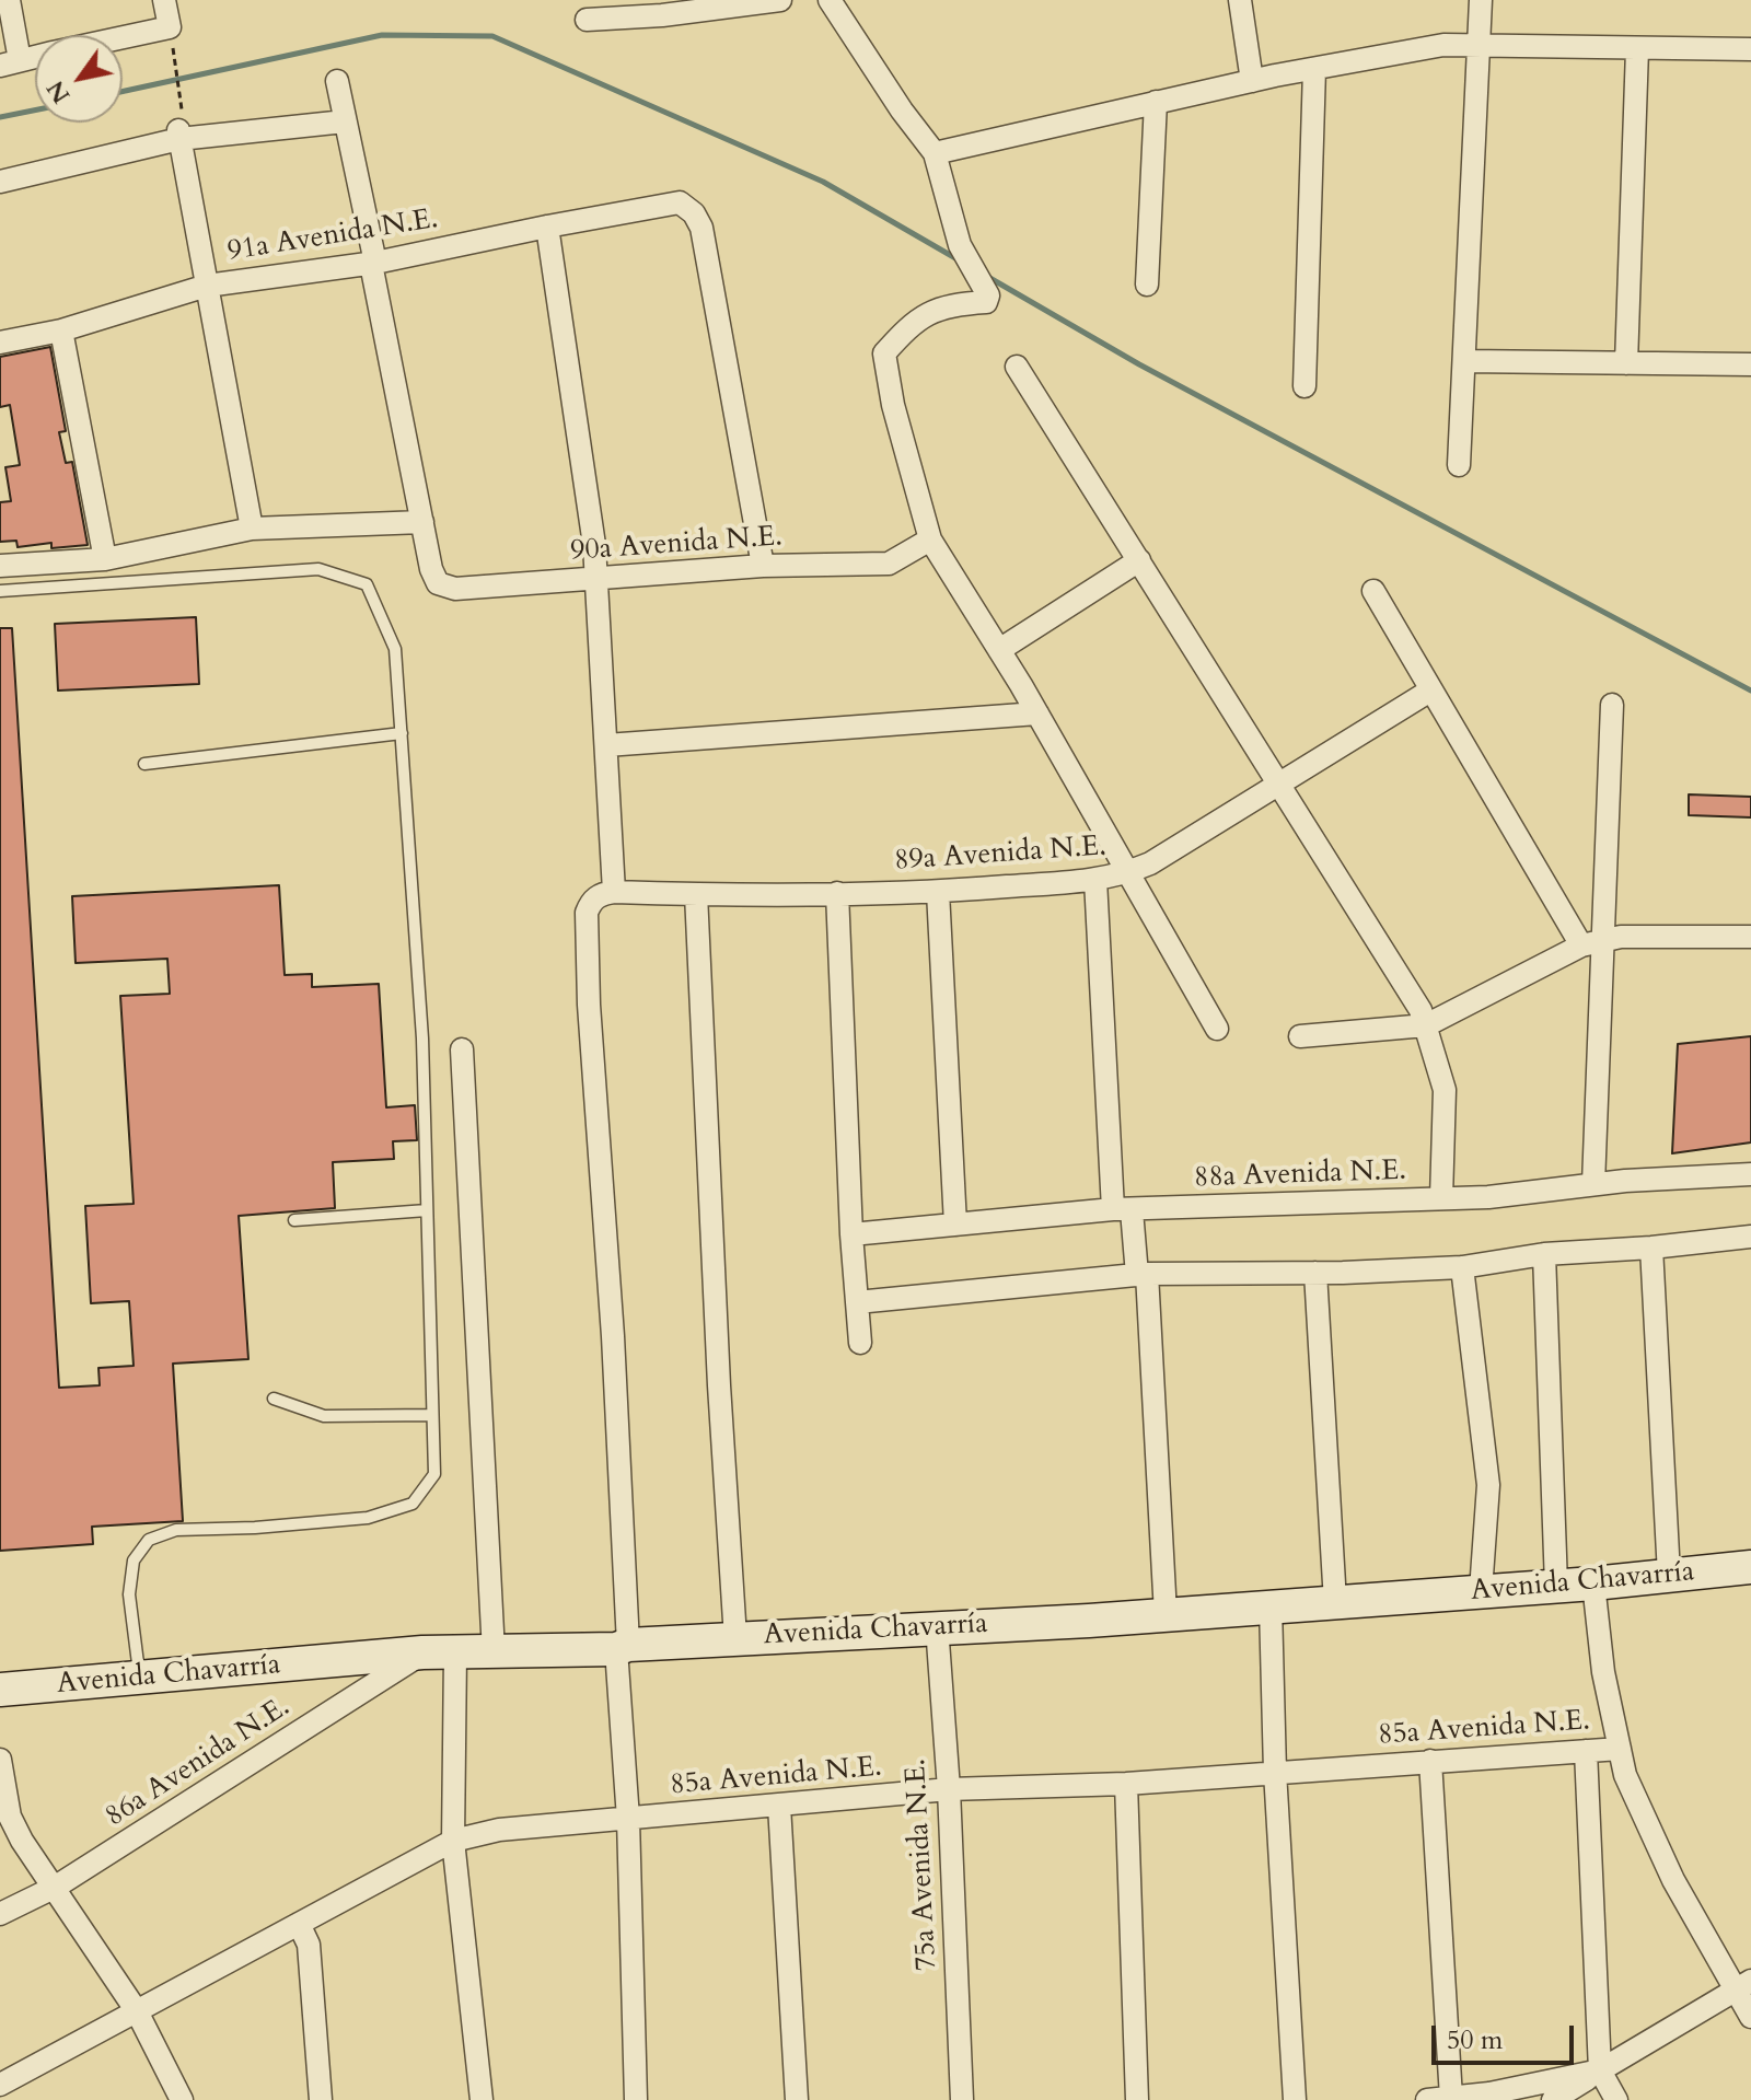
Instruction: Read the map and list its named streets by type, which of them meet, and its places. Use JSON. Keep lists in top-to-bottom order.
{
  "streets": {
    "street": [
      "91a Avenida N.E.",
      "90a Avenida N.E.",
      "89a Avenida N.E.",
      "88a Avenida N.E.",
      "Avenida Chavarría",
      "85a Avenida N.E.",
      "86a Avenida N.E.",
      "75a Avenida N.E."
    ]
  },
  "crossings": [
    ["91a Avenida N.E.", "90a Avenida N.E."],
    ["Avenida Chavarría", "86a Avenida N.E."],
    ["Avenida Chavarría", "75a Avenida N.E."],
    ["85a Avenida N.E.", "75a Avenida N.E."]
  ],
  "scale_bar": "50 m",
  "north": "bottom left"
}
